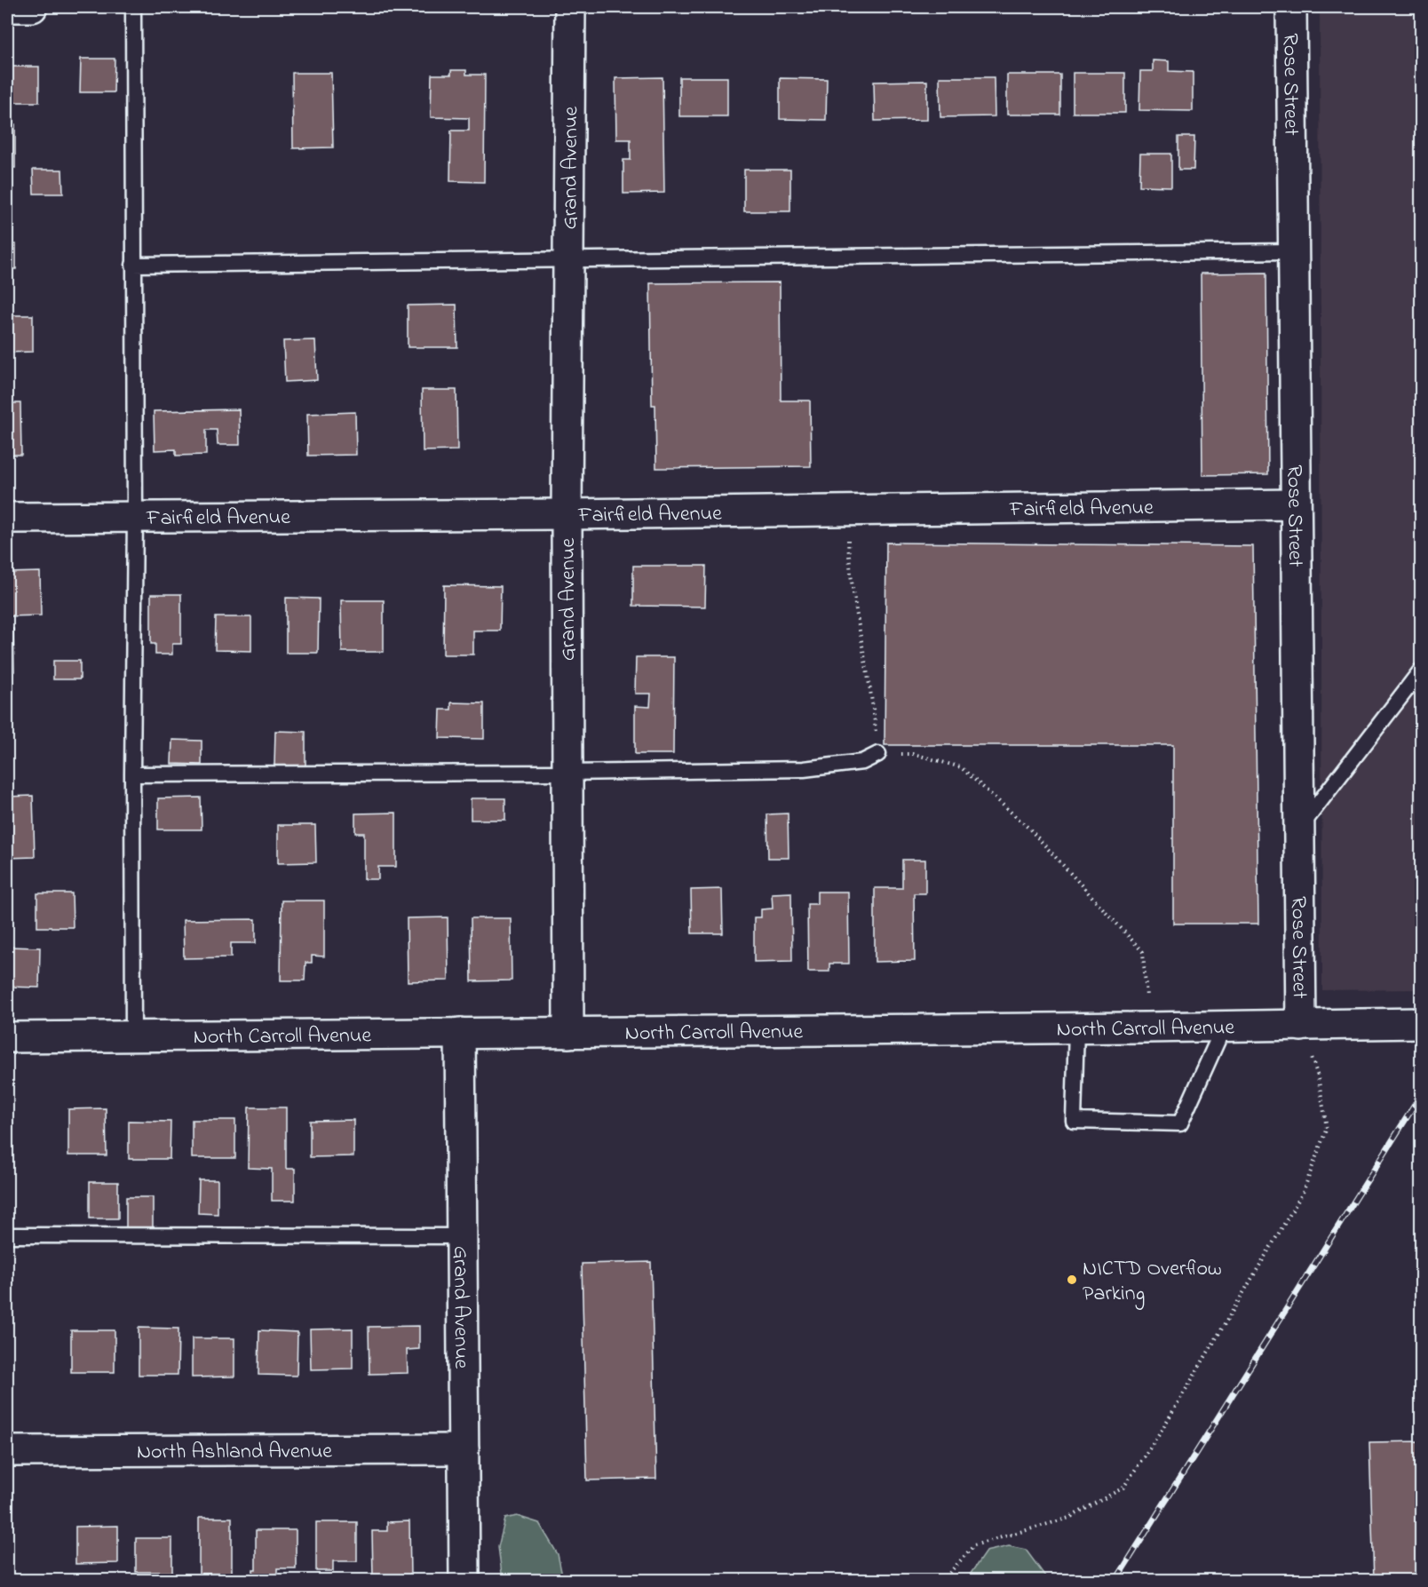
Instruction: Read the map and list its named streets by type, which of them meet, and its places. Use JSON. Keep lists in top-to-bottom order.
{
  "streets": {
    "street": [
      "Rose Street",
      "Grand Avenue",
      "Fairfield Avenue",
      "North Carroll Avenue",
      "North Ashland Avenue"
    ]
  },
  "crossings": [
    ["Rose Street", "Fairfield Avenue"],
    ["Rose Street", "North Carroll Avenue"],
    ["Grand Avenue", "Fairfield Avenue"],
    ["Grand Avenue", "North Carroll Avenue"],
    ["Grand Avenue", "North Ashland Avenue"]
  ],
  "places": ["NICTD Overflow Parking"]
}
